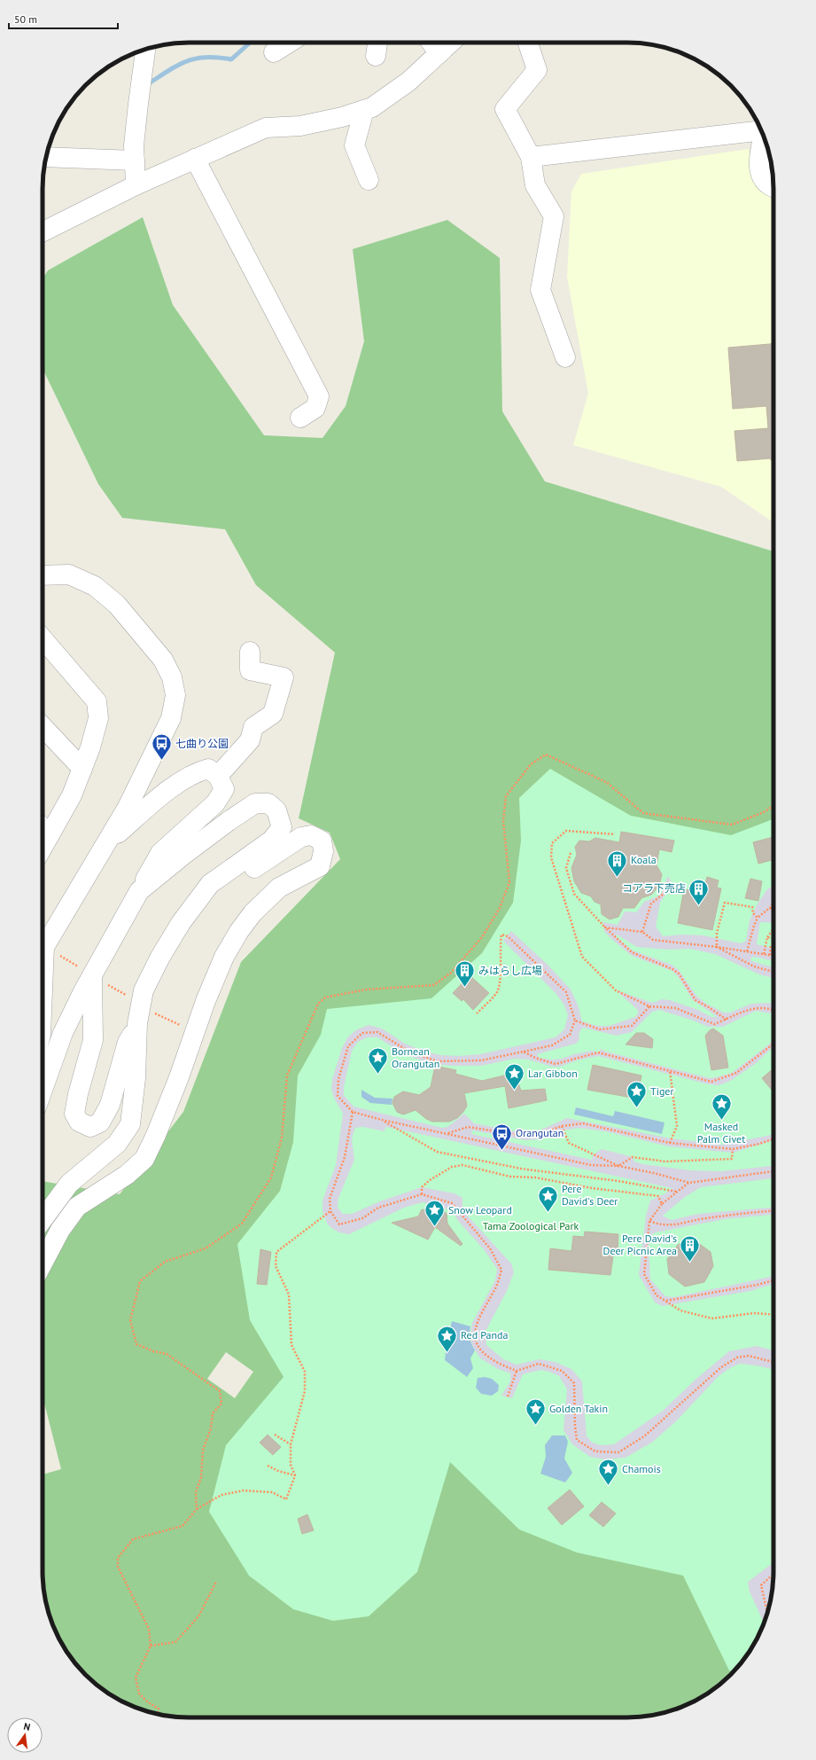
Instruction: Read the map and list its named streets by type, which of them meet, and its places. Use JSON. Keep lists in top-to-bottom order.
{
  "parks": ["Tama Zoological Park"],
  "places": {
    "bus stop": ["七曲り公園", "Orangutan"],
    "building": [
      "Koala",
      "コアラ下売店",
      "みはらし広場",
      "Pere David's Deer Picnic Area"
    ],
    "place": [
      "Bornean Orangutan",
      "Lar Gibbon",
      "Tiger",
      "Masked Palm Civet",
      "Pere David's Deer",
      "Snow Leopard",
      "Red Panda",
      "Golden Takin",
      "Chamois"
    ]
  },
  "scale_bar": "50 m",
  "north": "top"
}
